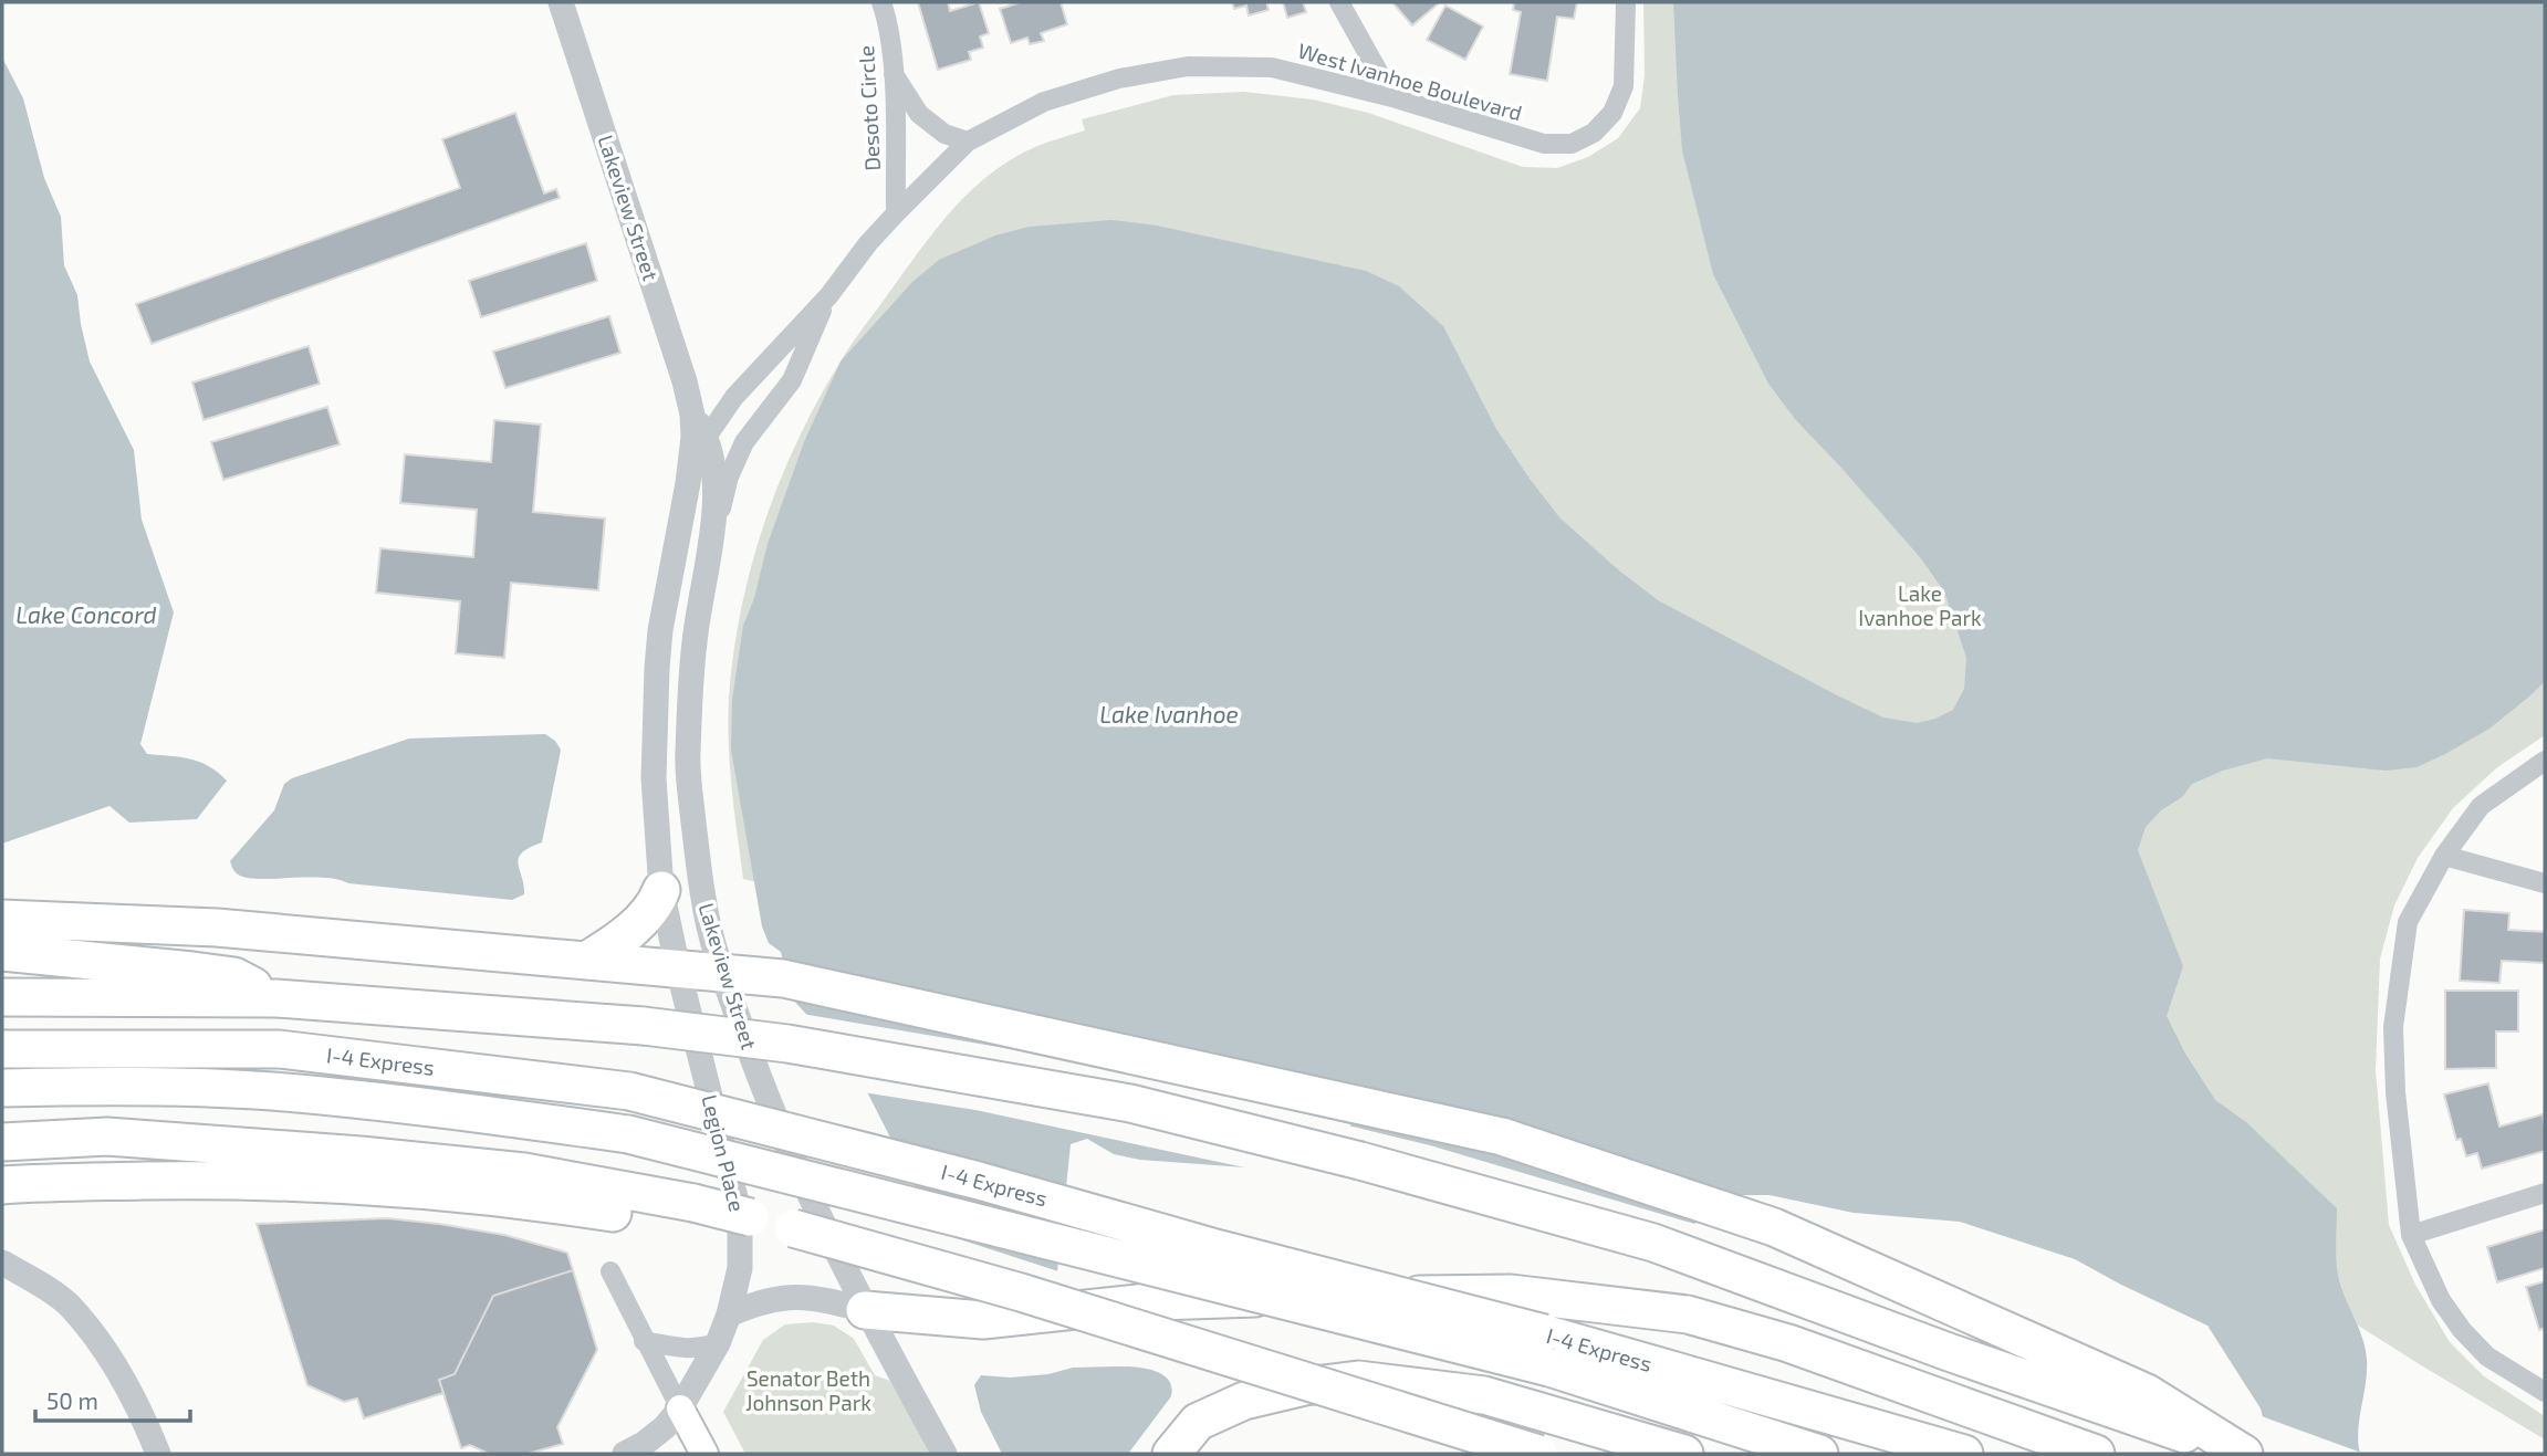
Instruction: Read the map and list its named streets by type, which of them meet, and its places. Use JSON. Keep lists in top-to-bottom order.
{
  "streets": {
    "highway": ["I-4 Express"],
    "street": [
      "West Ivanhoe Boulevard",
      "Desoto Circle",
      "Lakeview Street",
      "Legion Place"
    ]
  },
  "crossings": [
    ["West Ivanhoe Boulevard", "Desoto Circle"],
    ["West Ivanhoe Boulevard", "Lakeview Street"],
    ["Lakeview Street", "Legion Place"]
  ],
  "water": ["Lake Concord", "Lake Ivanhoe"],
  "parks": ["Lake Ivanhoe Park", "Senator Beth Johnson Park"],
  "scale_bar": "50 m"
}
